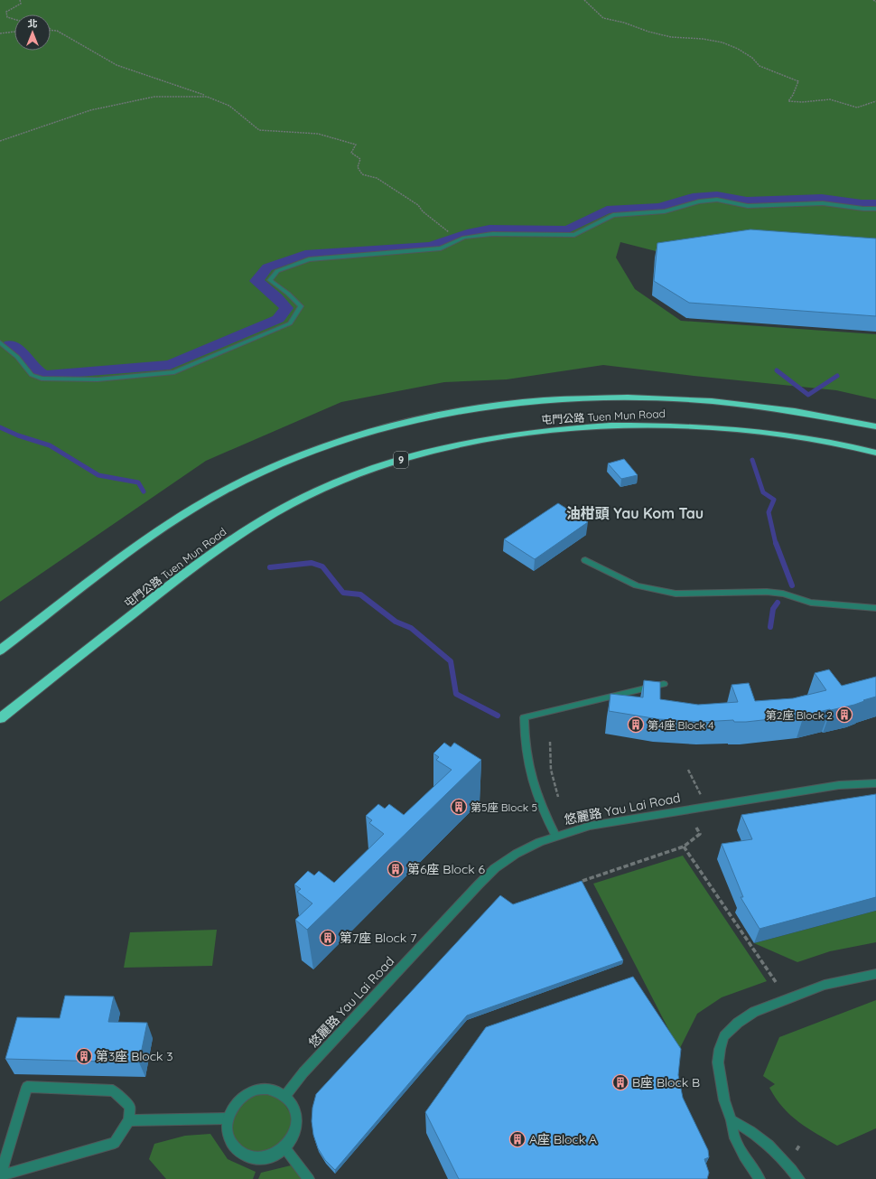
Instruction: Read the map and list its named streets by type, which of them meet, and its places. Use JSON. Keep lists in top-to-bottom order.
{
  "streets": {
    "highway": ["屯門公路 Tuen Mun Road", "9"],
    "street": ["悠麗路 Yau Lai Road"]
  },
  "districts": ["油柑頭 Yau Kom Tau"],
  "places": {
    "building": [
      "第2座 Block 2",
      "第4座 Block 4",
      "第5座 Block 5",
      "第6座 Block 6",
      "第7座 Block 7",
      "第3座 Block 3",
      "B座 Block B",
      "A座 Block A"
    ]
  },
  "north": "top"
}
